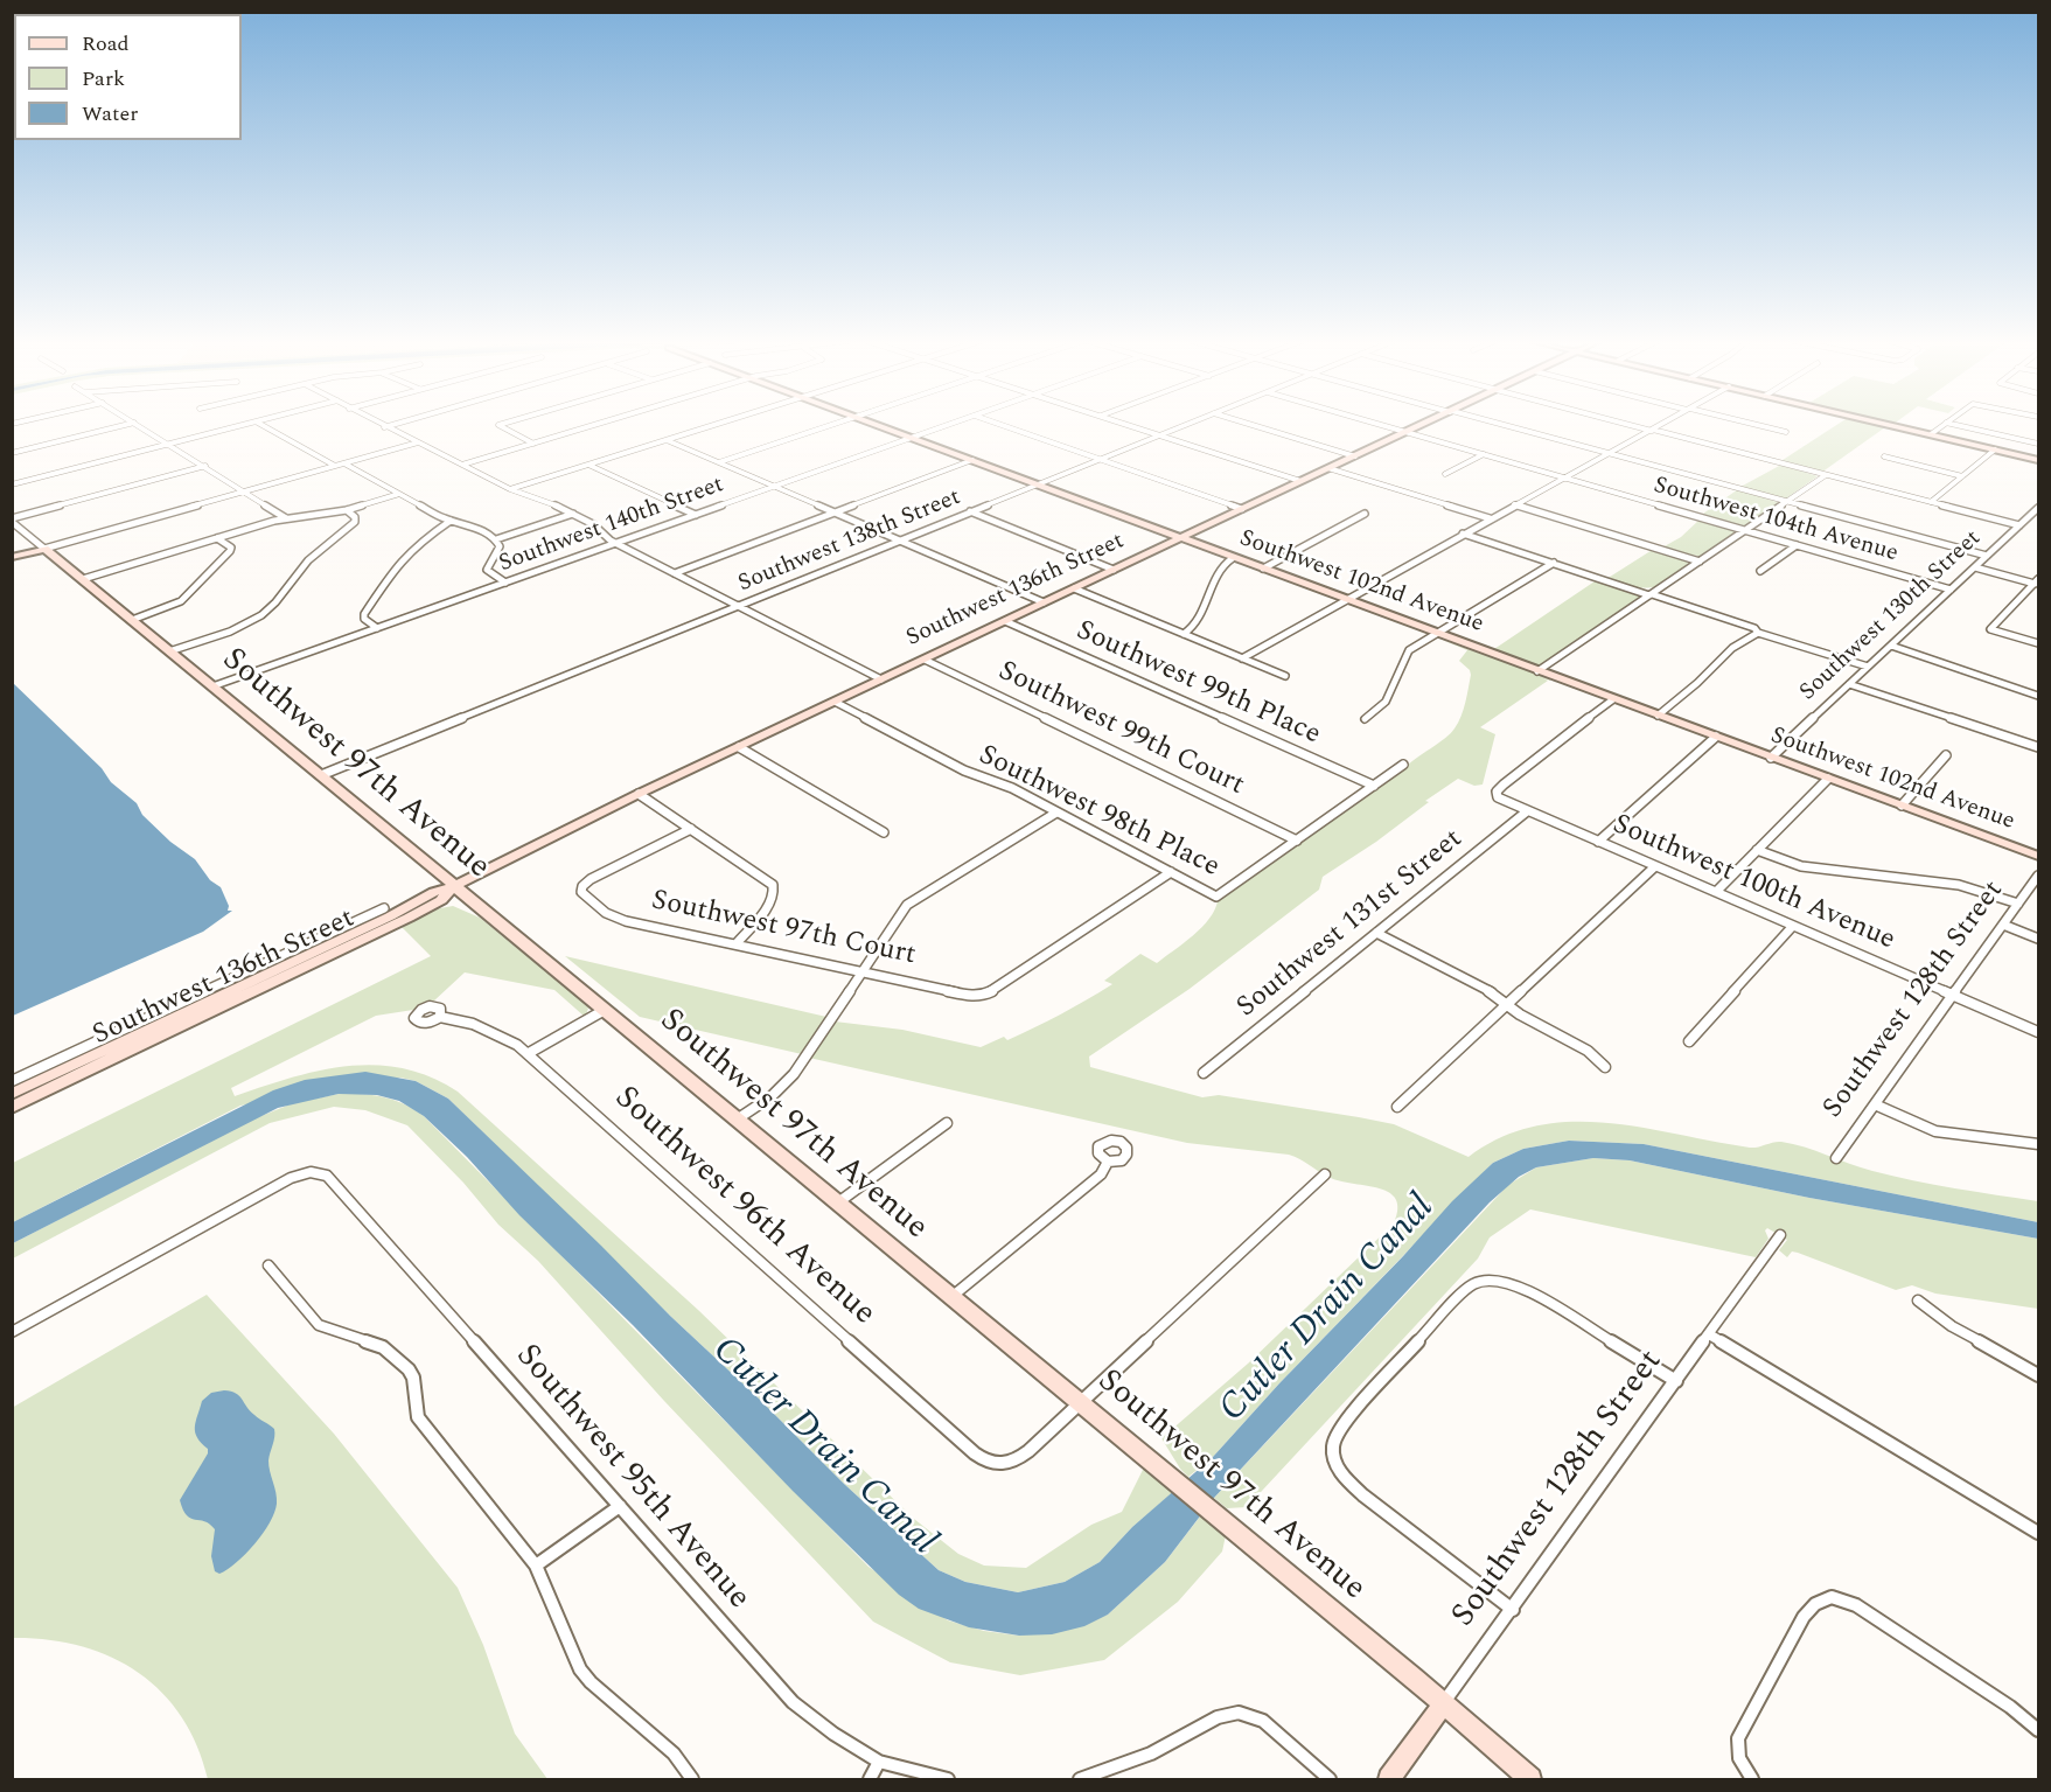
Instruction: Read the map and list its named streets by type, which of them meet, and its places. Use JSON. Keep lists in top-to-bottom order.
{
  "streets": {
    "street": [
      "Southwest 104th Avenue",
      "Southwest 140th Street",
      "Southwest 138th Street",
      "Southwest 102nd Avenue",
      "Southwest 136th Street",
      "Southwest 130th Street",
      "Southwest 99th Place",
      "Southwest 99th Court",
      "Southwest 97th Avenue",
      "Southwest 98th Place",
      "Southwest 100th Avenue",
      "Southwest 131st Street",
      "Southwest 97th Court",
      "Southwest 128th Street",
      "Southwest 96th Avenue",
      "Southwest 95th Avenue"
    ]
  },
  "crossings": [
    ["Southwest 104th Avenue", "Southwest 136th Street"],
    ["Southwest 104th Avenue", "Southwest 130th Street"],
    ["Southwest 140th Street", "Southwest 102nd Avenue"],
    ["Southwest 140th Street", "Southwest 97th Avenue"],
    ["Southwest 138th Street", "Southwest 102nd Avenue"],
    ["Southwest 138th Street", "Southwest 97th Avenue"],
    ["Southwest 102nd Avenue", "Southwest 136th Street"],
    ["Southwest 102nd Avenue", "Southwest 130th Street"],
    ["Southwest 102nd Avenue", "Southwest 100th Avenue"],
    ["Southwest 136th Street", "Southwest 99th Place"],
    ["Southwest 136th Street", "Southwest 99th Court"],
    ["Southwest 136th Street", "Southwest 97th Avenue"],
    ["Southwest 136th Street", "Southwest 98th Place"],
    ["Southwest 99th Place", "Southwest 98th Place"],
    ["Southwest 99th Court", "Southwest 98th Place"],
    ["Southwest 97th Avenue", "Southwest 128th Street"],
    ["Southwest 97th Avenue", "Southwest 96th Avenue"],
    ["Southwest 98th Place", "Southwest 97th Court"],
    ["Southwest 100th Avenue", "Southwest 131st Street"],
    ["Southwest 100th Avenue", "Southwest 128th Street"]
  ],
  "water": ["Cutler Drain Canal"],
  "legend": ["Road", "Park", "Water"]
}
